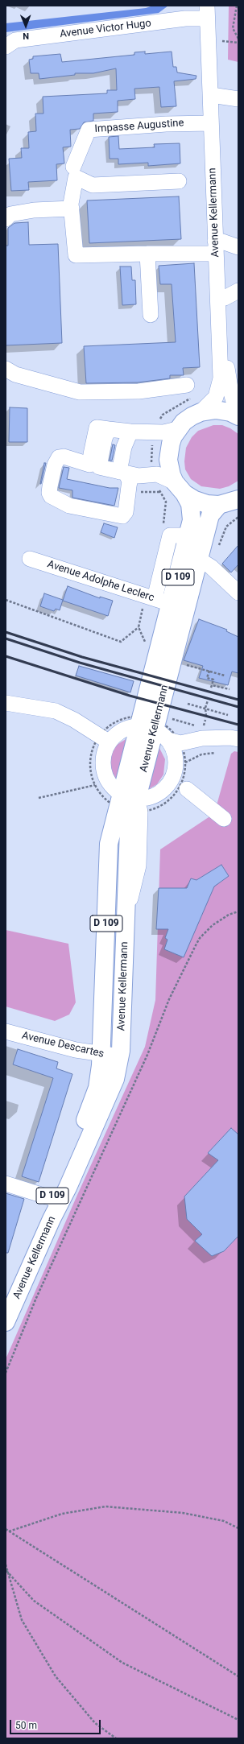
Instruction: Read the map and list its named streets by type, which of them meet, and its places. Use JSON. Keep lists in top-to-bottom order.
{
  "streets": {
    "main road": ["Avenue Kellermann", "D 109"],
    "street": [
      "Avenue Victor Hugo",
      "Impasse Augustine",
      "Avenue Adolphe Leclerc",
      "Avenue Descartes"
    ]
  },
  "crossings": [
    ["Avenue Victor Hugo", "Avenue Kellermann"],
    ["Impasse Augustine", "Avenue Kellermann"],
    ["Avenue Kellermann", "Avenue Adolphe Leclerc"],
    ["Avenue Kellermann", "Avenue Descartes"]
  ],
  "scale_bar": "50 m",
  "north": "bottom"
}
